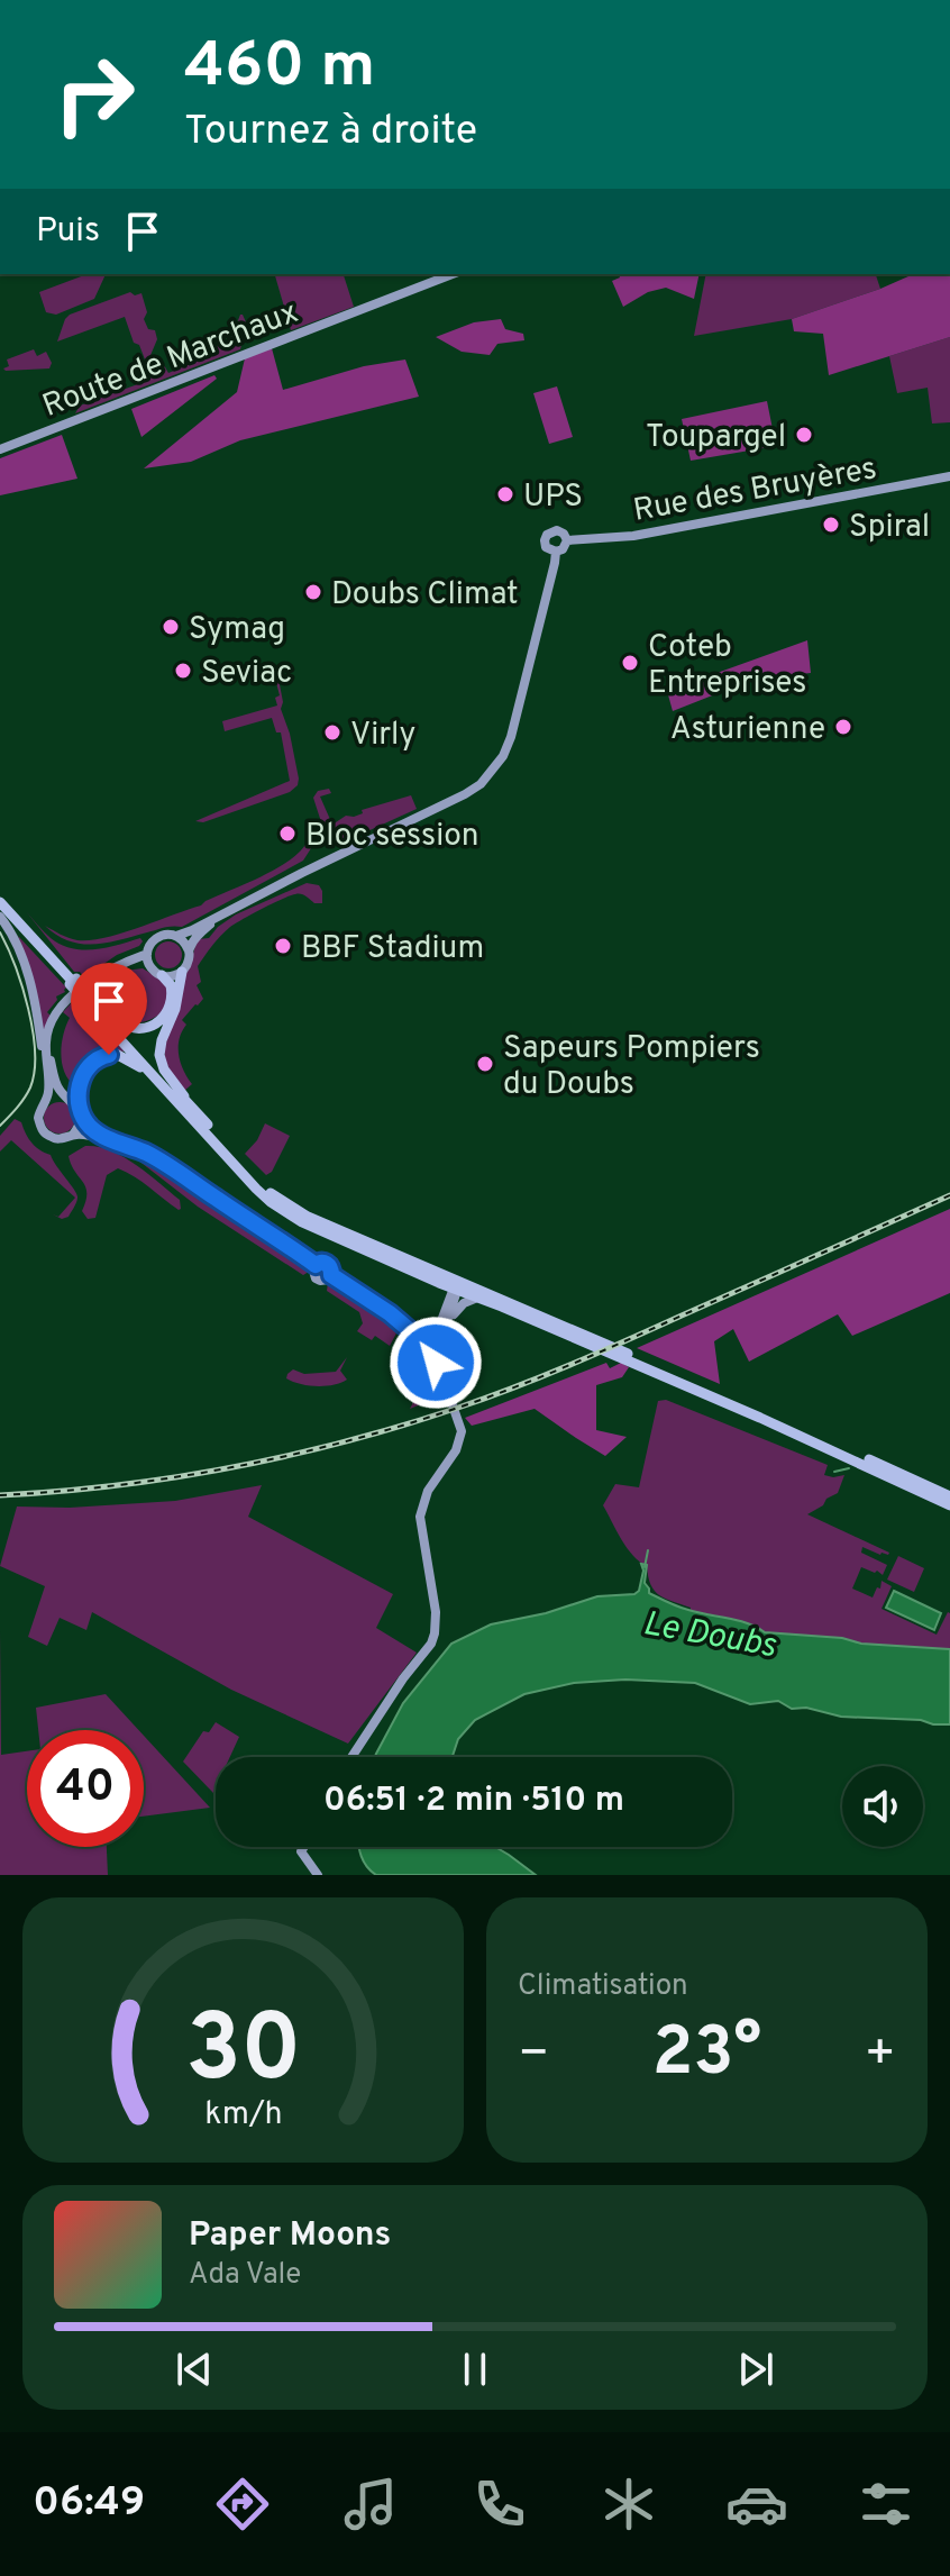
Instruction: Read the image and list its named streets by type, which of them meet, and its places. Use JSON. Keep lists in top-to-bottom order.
{
  "streets": {
    "street": ["Route de Marchaux", "Rue des Bruyères"]
  },
  "water": ["Le Doubs"],
  "places": [
    "Toupargel",
    "UPS",
    "Spiral",
    "Doubs Climat",
    "Symag",
    "Coteb Entreprises",
    "Seviac",
    "Asturienne",
    "Virly",
    "Bloc session",
    "BBF Stadium",
    "Sapeurs Pompiers du Doubs"
  ],
  "page": {
    "turn": ["460 m", "Tournez à droite"],
    "then": "Puis",
    "limit": "40",
    "trip": "06:51 · 2 min · 510 m",
    "tile": "Climatisation",
    "heat": ["−", "23°", "+"],
    "song": ["Paper Moons", "Ada Vale"],
    "tabs": "06:49",
    "gauge": ["30", "km/h"]
  }
}
